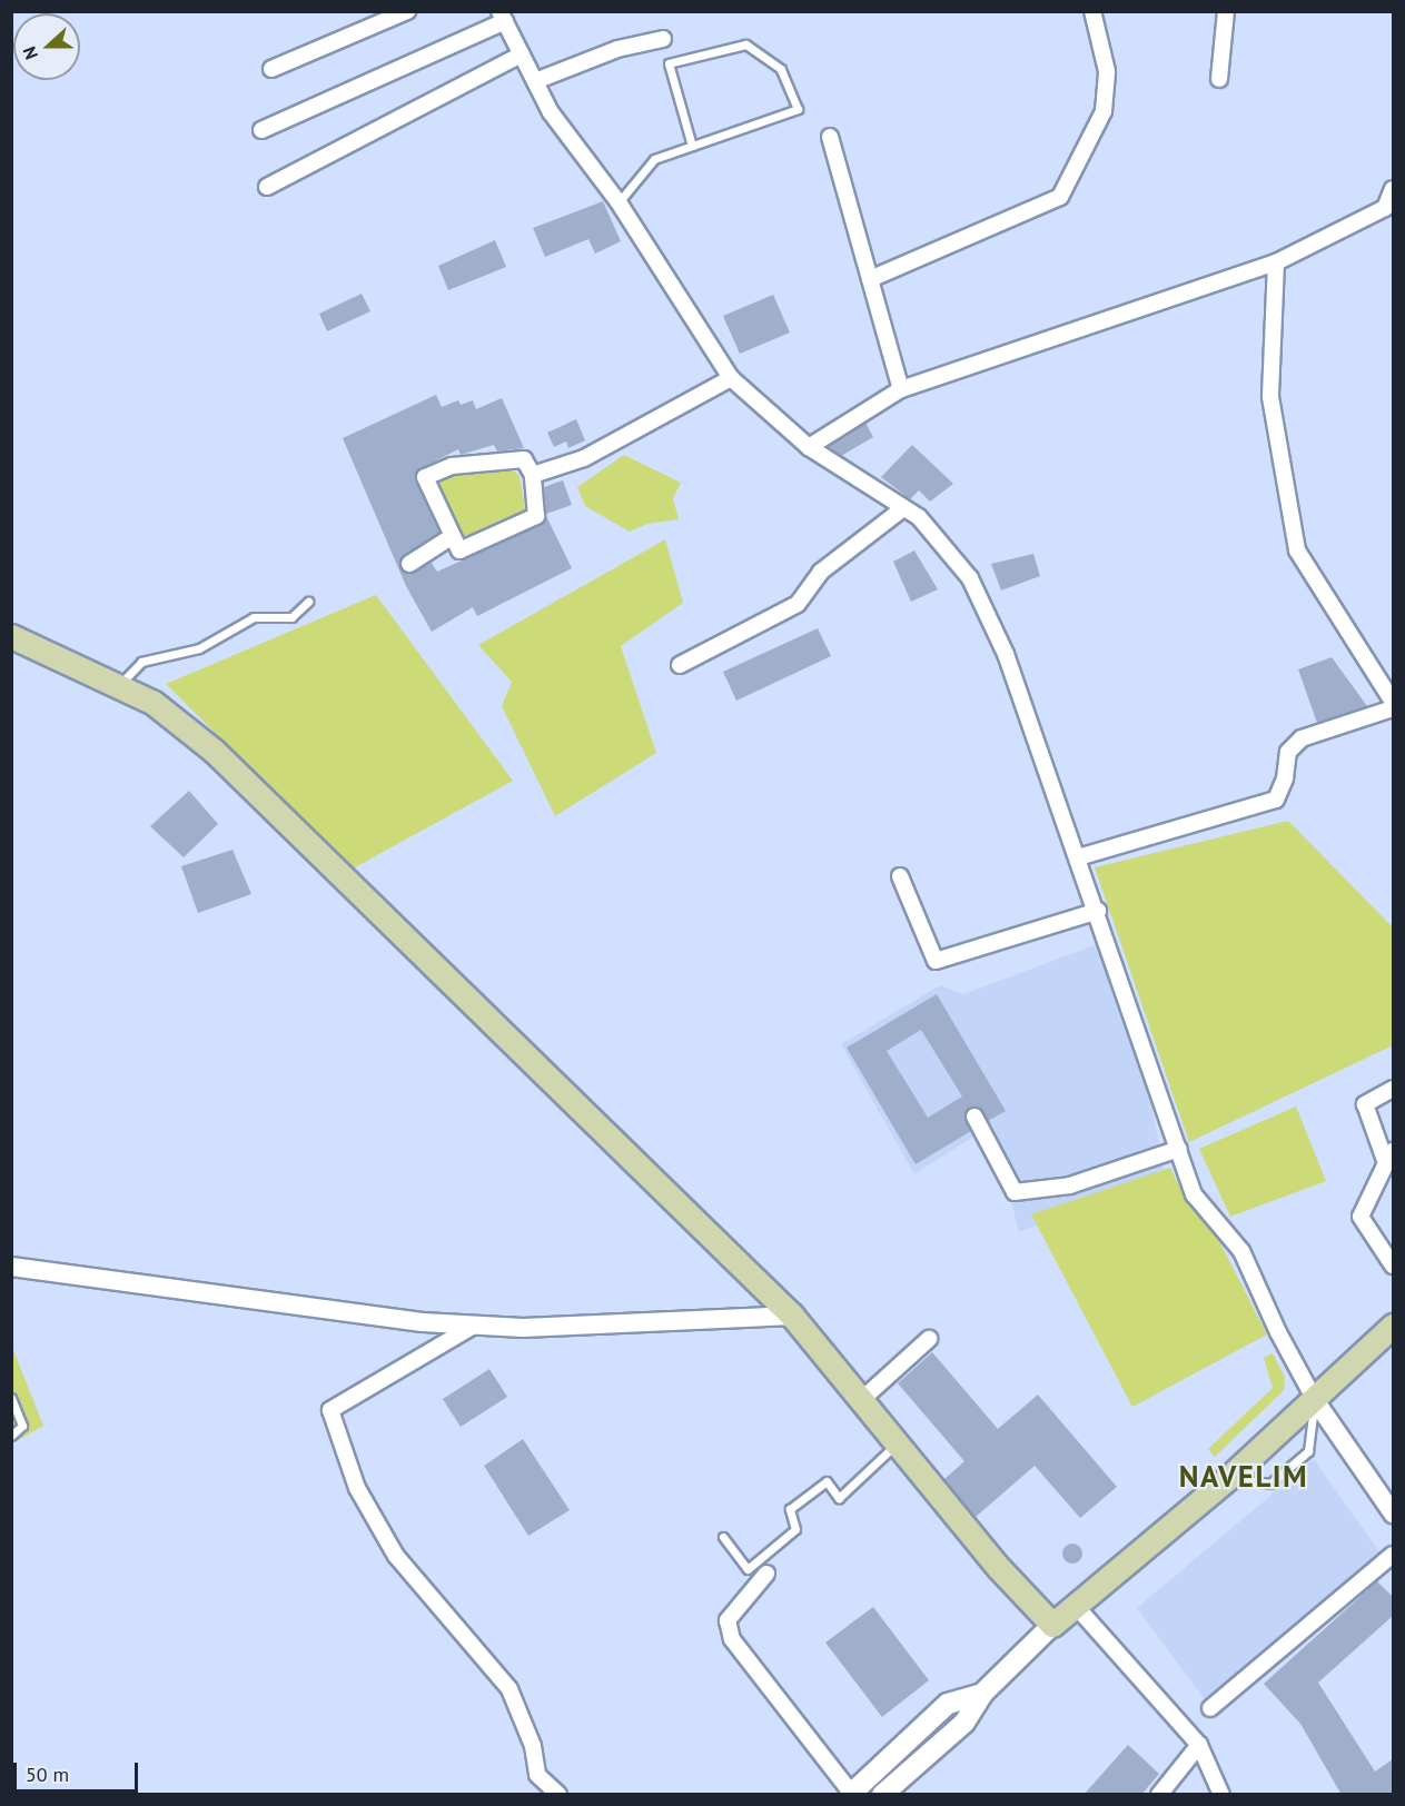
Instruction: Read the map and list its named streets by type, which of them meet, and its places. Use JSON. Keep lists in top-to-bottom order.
{
  "districts": ["NAVELIM"],
  "scale_bar": "50 m",
  "north": "left"
}
